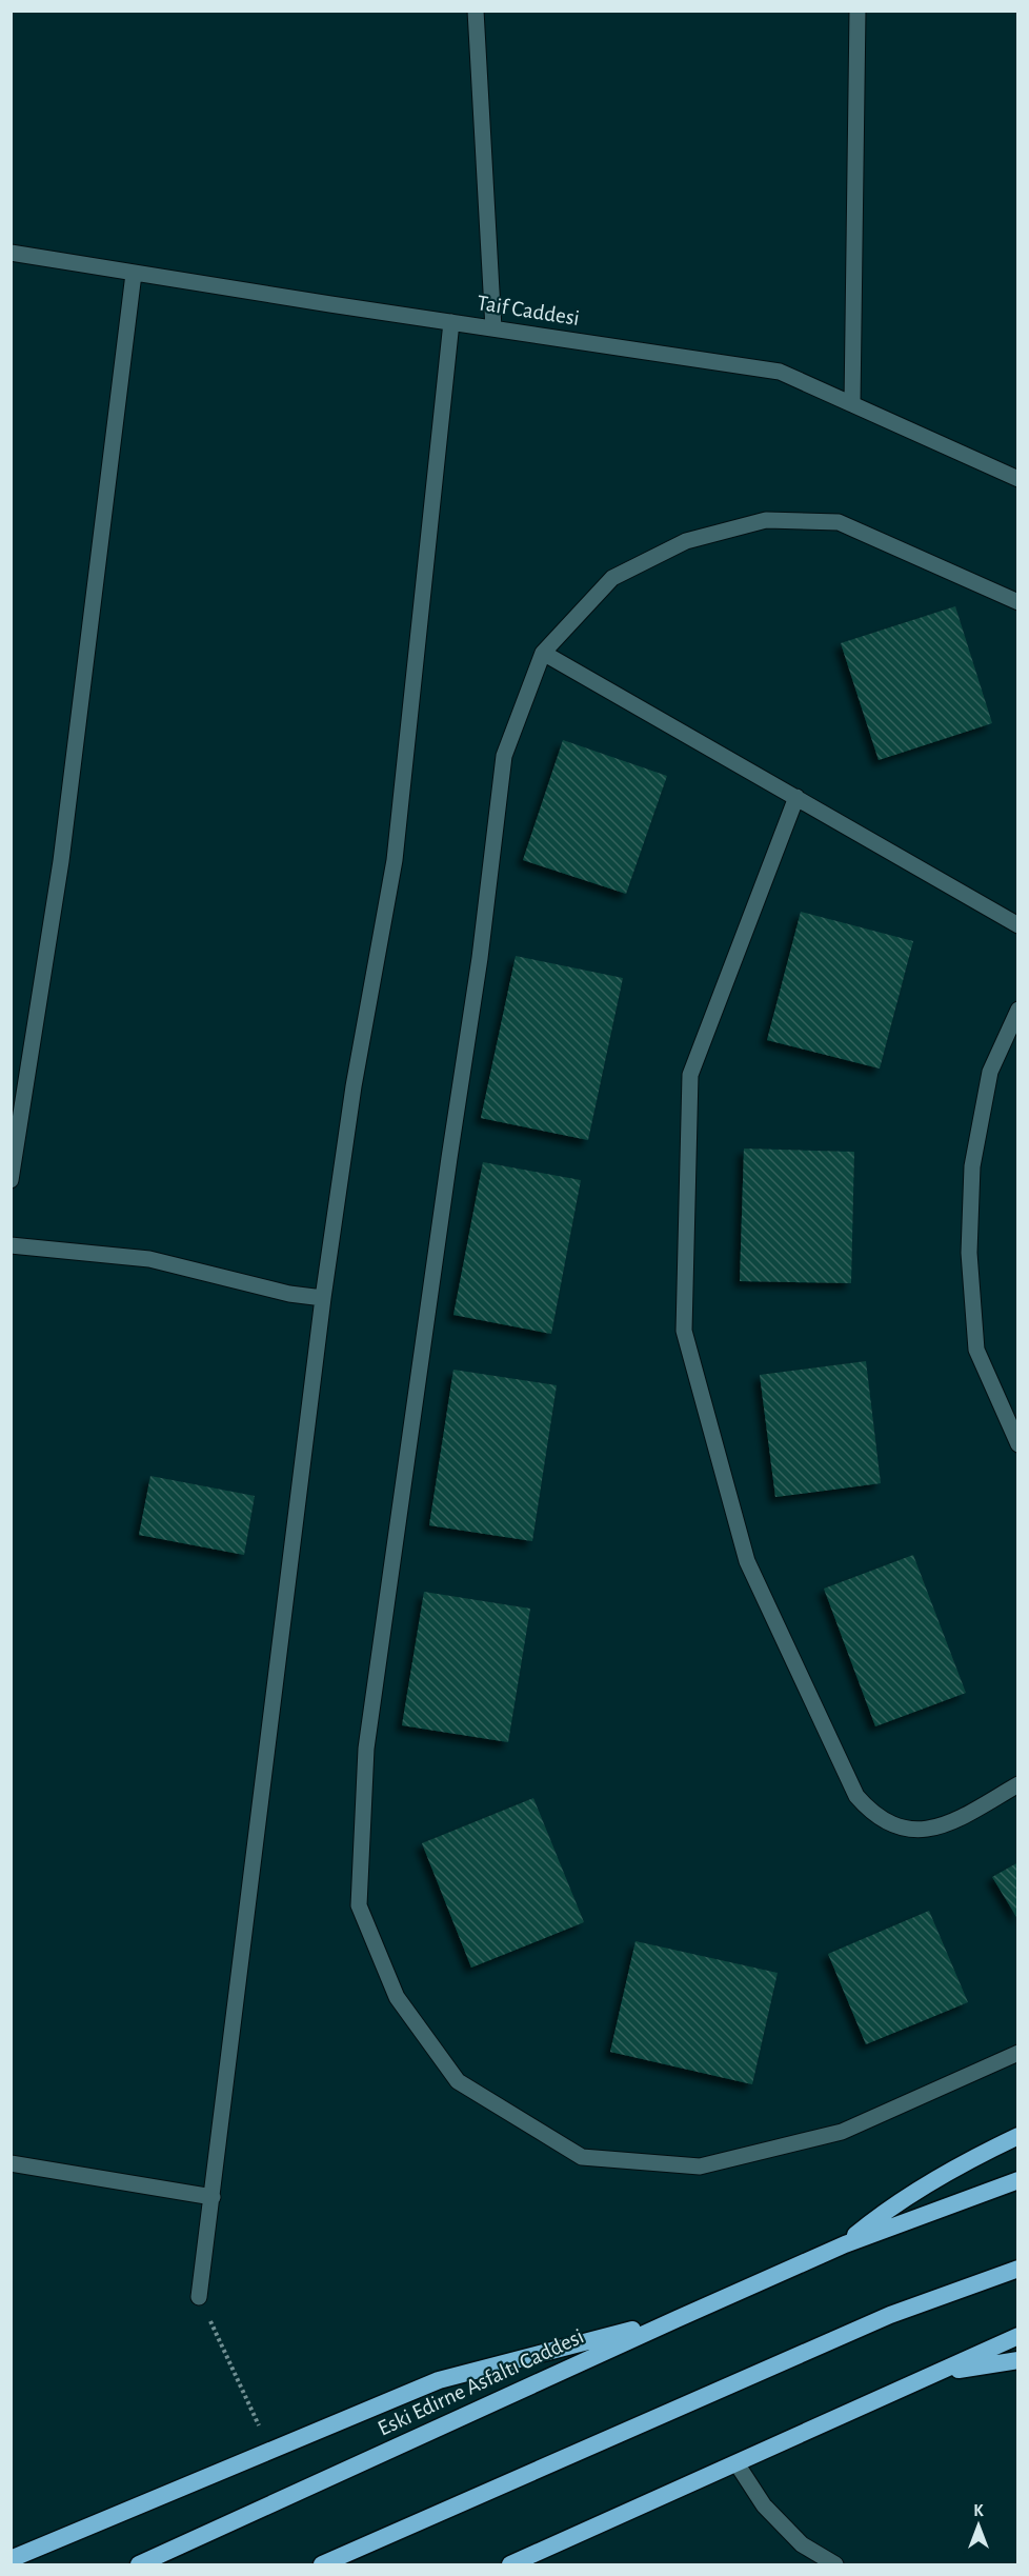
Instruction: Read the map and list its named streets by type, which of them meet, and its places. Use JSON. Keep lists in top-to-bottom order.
{
  "streets": {
    "highway": ["Eski Edirne Asfaltı Caddesi"],
    "street": ["Taif Caddesi"]
  },
  "north": "top"
}
